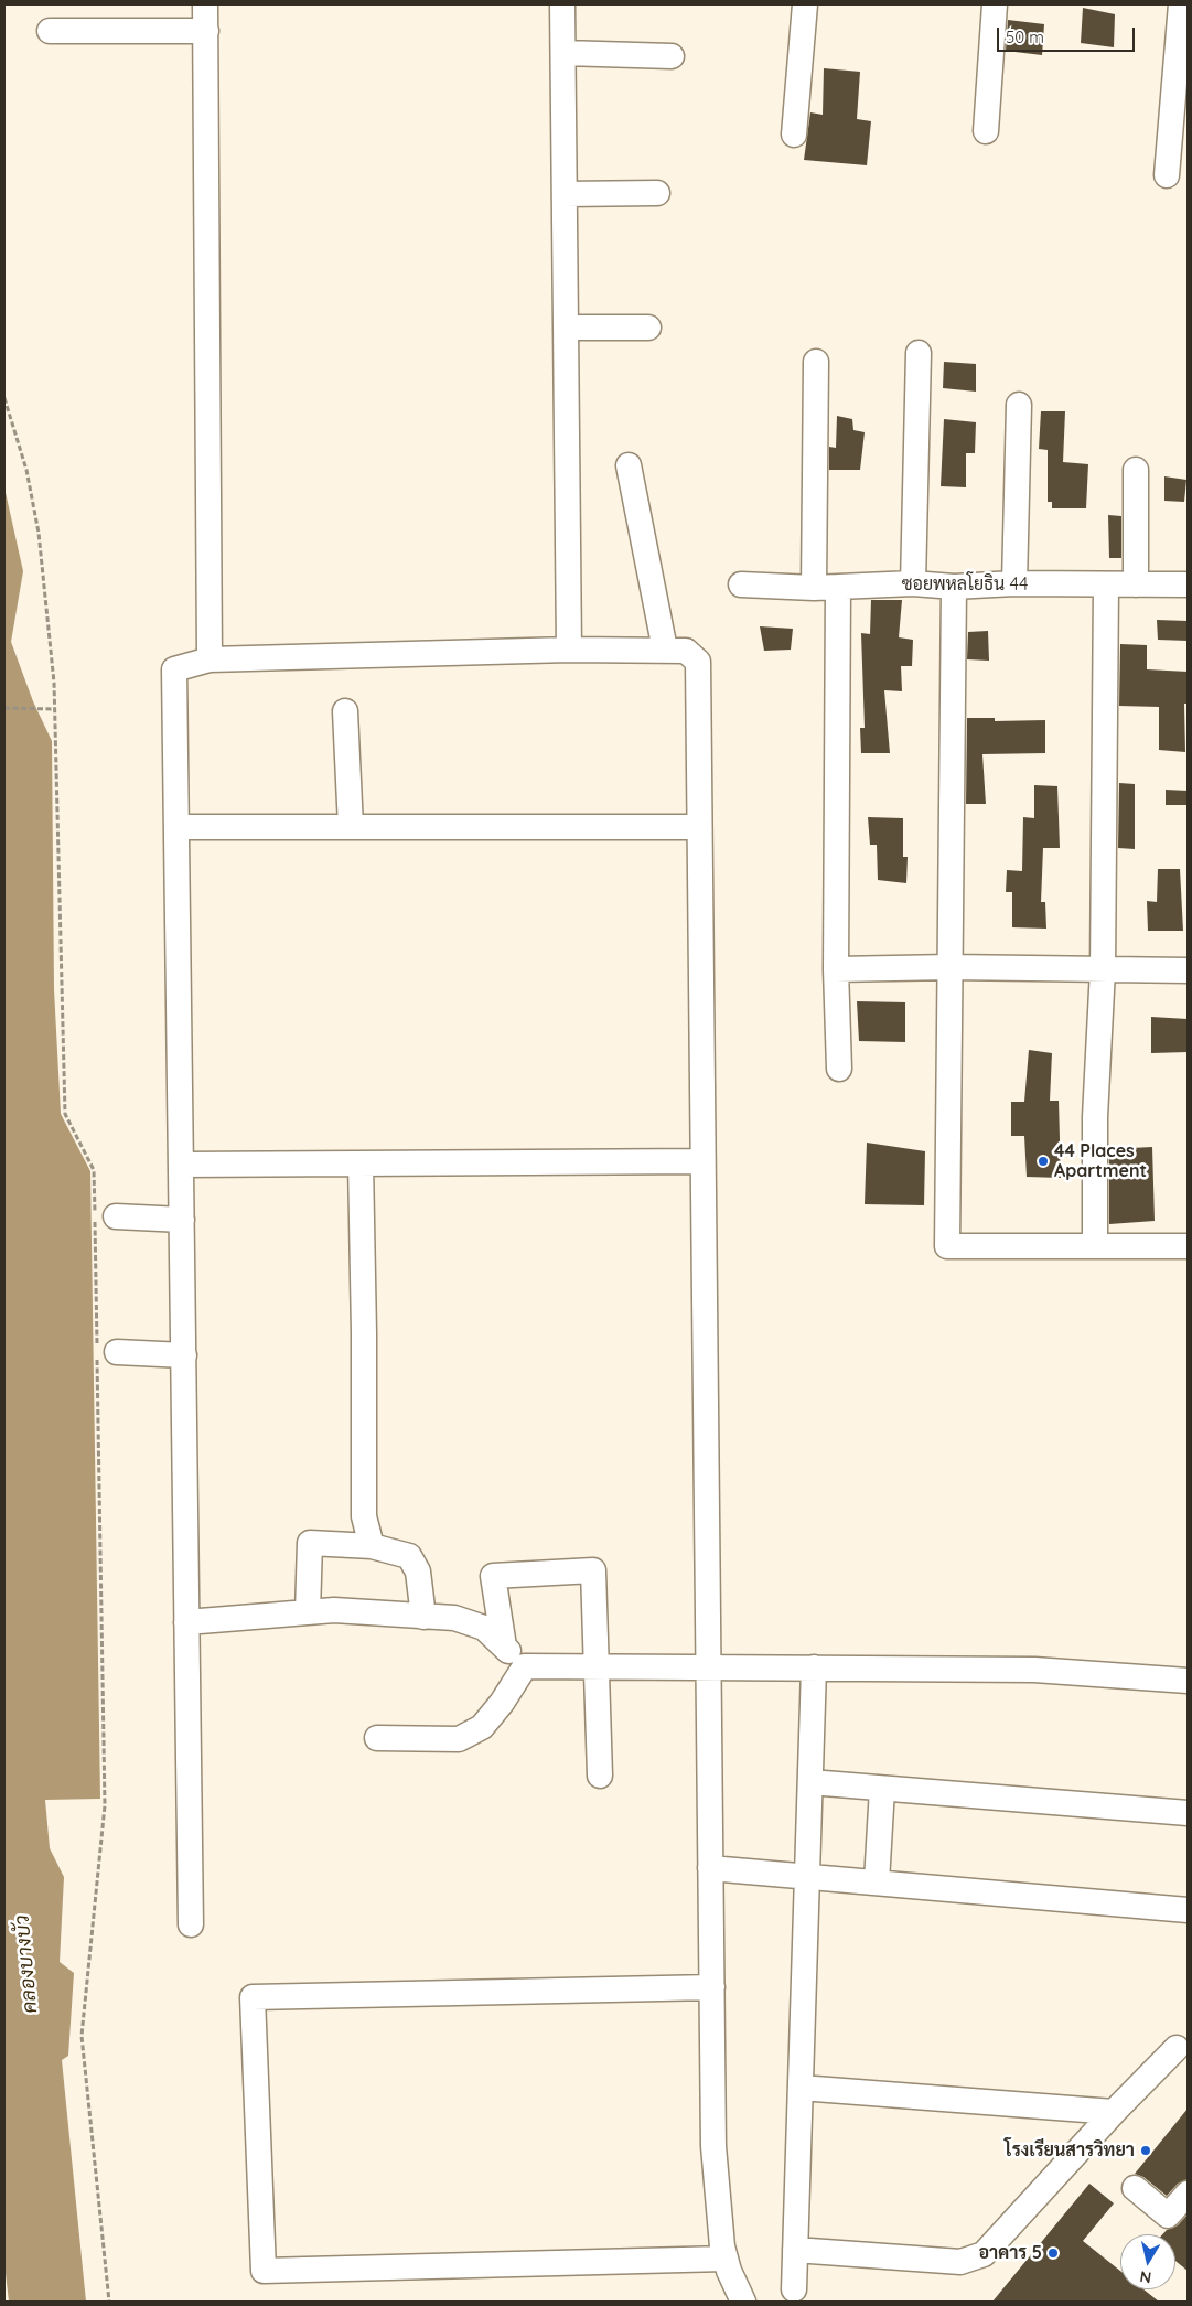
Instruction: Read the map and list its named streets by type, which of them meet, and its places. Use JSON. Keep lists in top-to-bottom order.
{
  "streets": {
    "street": ["ซอยพหลโยธิน 44"]
  },
  "water": ["คลองบางบัว"],
  "places": ["44 Places Apartment", "โรงเรียนสารวิทยา", "อาคาร 5"],
  "scale_bar": "50 m",
  "north": "bottom"
}
